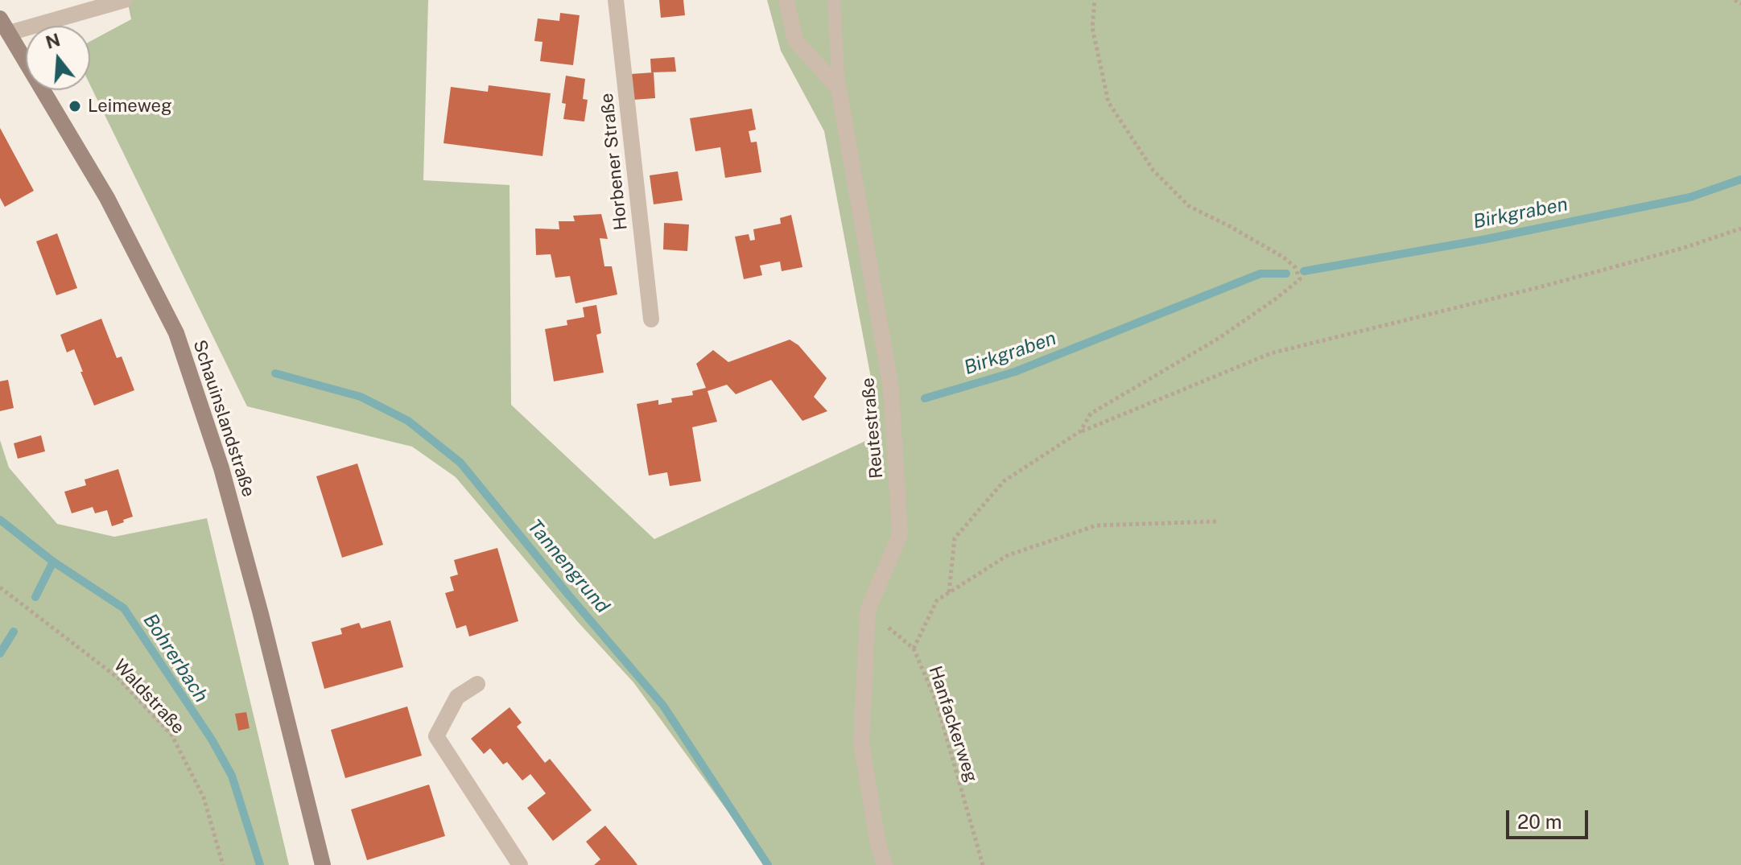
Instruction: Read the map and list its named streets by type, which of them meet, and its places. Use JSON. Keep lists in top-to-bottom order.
{
  "streets": {
    "main road": ["Schauinslandstraße"],
    "street": ["Horbener Straße", "Reutestraße"],
    "path": ["Waldstraße", "Hanfackerweg"]
  },
  "crossings": [
    ["Reutestraße", "Hanfackerweg"]
  ],
  "water": ["Birkgraben", "Tannengrund", "Bohrerbach"],
  "places": ["Leimeweg"],
  "scale_bar": "20 m",
  "north": "top"
}
